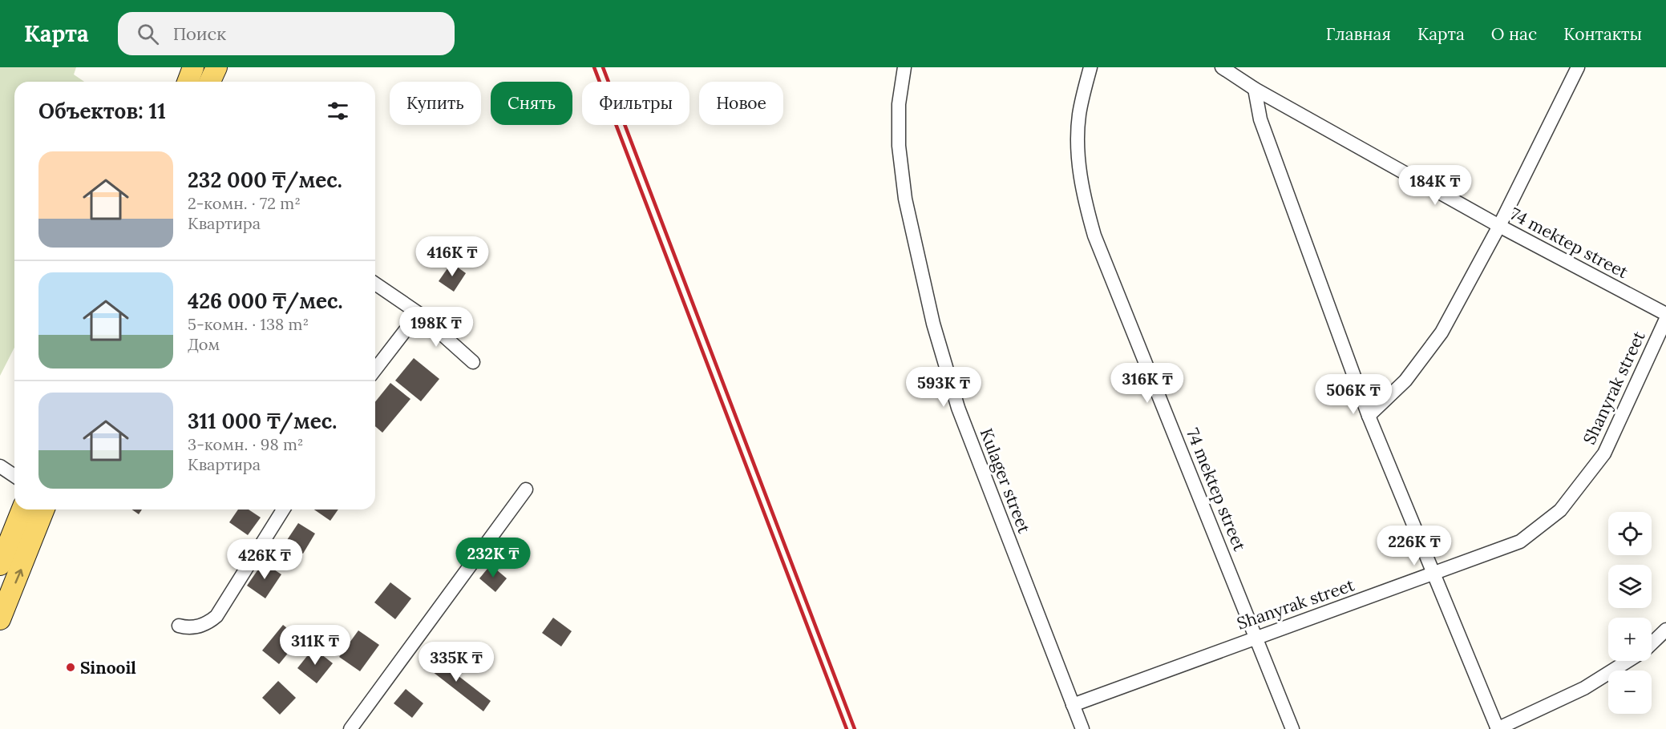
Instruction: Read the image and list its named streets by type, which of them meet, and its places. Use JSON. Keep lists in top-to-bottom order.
{
  "streets": {
    "street": ["74 mektep street", "Shanyrak street", "Kulager street"]
  },
  "crossings": [
    ["74 mektep street", "Shanyrak street"],
    ["Shanyrak street", "Kulager street"]
  ],
  "places": ["Sinooil"],
  "page": {
    "header": "Карта",
    "search": "Поиск",
    "nav": [
      "Главная",
      "Карта",
      "О нас",
      "Контакты"
    ],
    "chip": [
      "Купить",
      "Снять",
      "Фильтры",
      "Новое"
    ],
    "heading": "Объектов: 11",
    "list": [
      {
        "name": "232 000 ₸/мес.",
        "note": "2-комн. · 72 m² · Квартира"
      },
      {
        "name": "426 000 ₸/мес.",
        "note": "5-комн. · 138 m² · Дом"
      },
      {
        "name": "311 000 ₸/мес.",
        "note": "3-комн. · 98 m² · Квартира"
      }
    ],
    "price": [
      "184K ₸",
      "416K ₸",
      "198K ₸",
      "316K ₸",
      "593K ₸",
      "506K ₸",
      "226K ₸",
      "232K ₸",
      "426K ₸",
      "311K ₸",
      "335K ₸"
    ],
    "map_buttons": ["+", "−"]
  }
}
